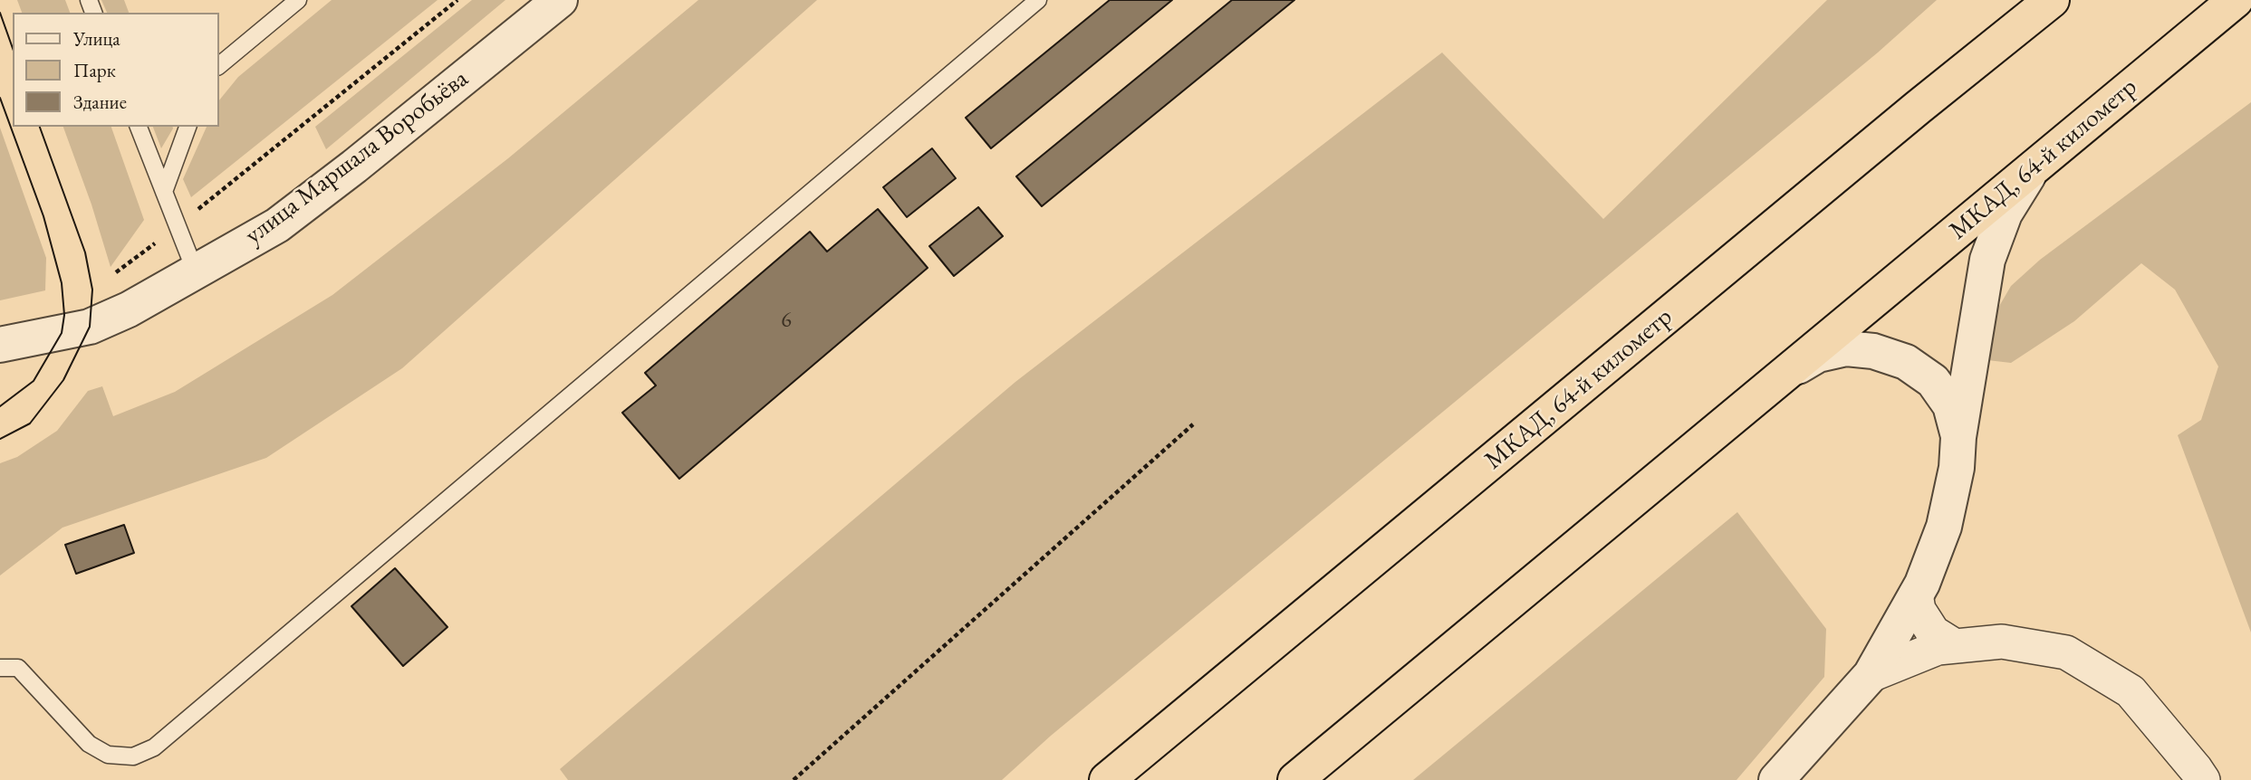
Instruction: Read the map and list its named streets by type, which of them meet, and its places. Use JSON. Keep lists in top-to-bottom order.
{
  "streets": {
    "highway": ["МКАД, 64-й километр"],
    "street": ["улица Маршала Воробьёва"]
  },
  "house_numbers": ["6"],
  "legend": ["Улица", "Парк", "Здание"]
}
